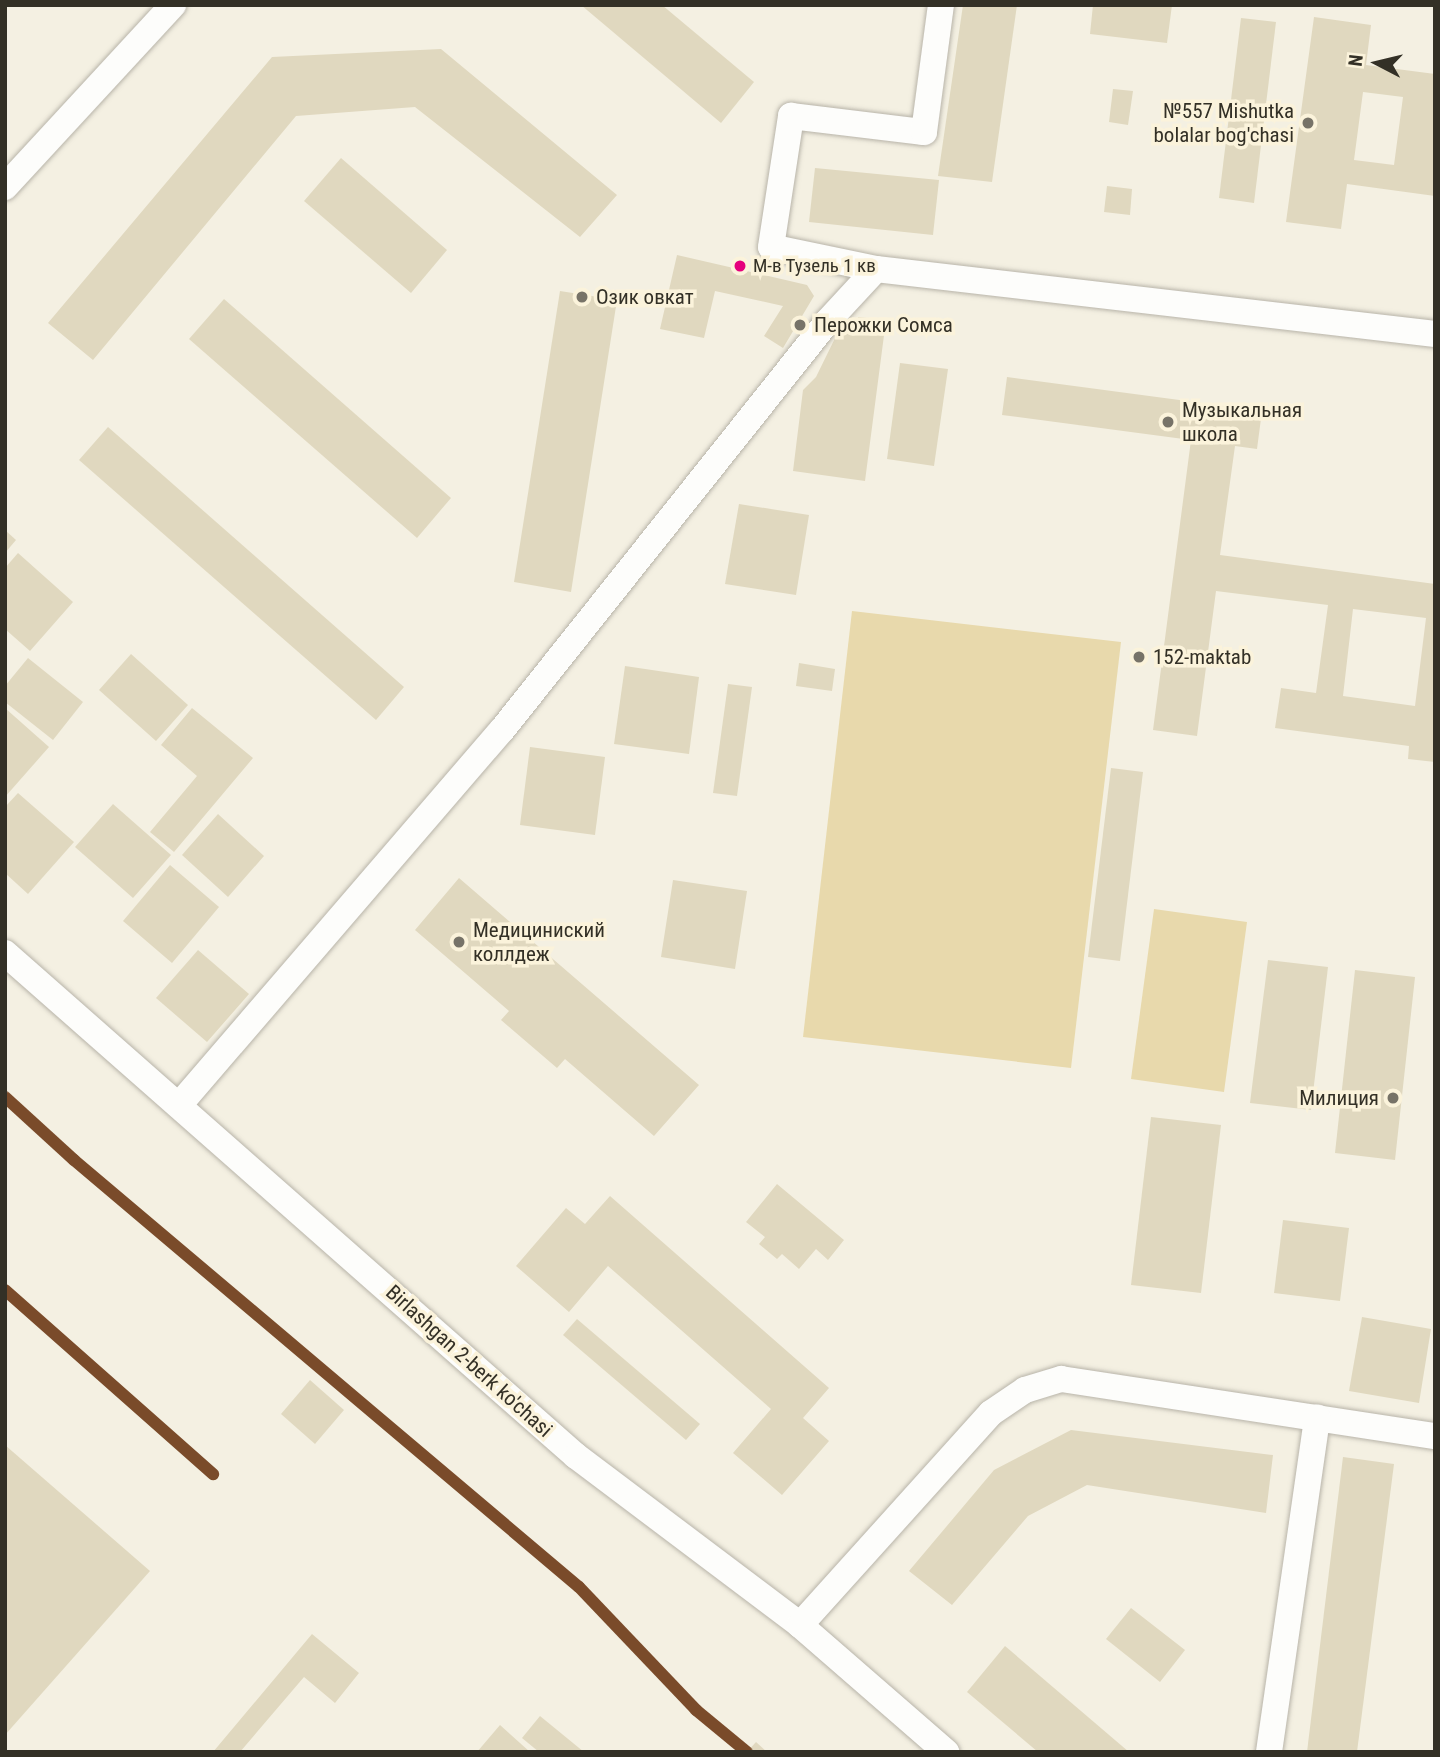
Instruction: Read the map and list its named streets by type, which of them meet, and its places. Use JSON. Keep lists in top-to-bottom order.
{
  "streets": {
    "street": ["Birlashgan 2-berk ko'chasi"]
  },
  "places": [
    "№557 Mishutka bolalar bog'chasi",
    "М-в Тузель 1 кв",
    "Озик овкат",
    "Перожки Сомса",
    "Музыкальная школа",
    "152-maktab",
    "Медициниский коллдеж",
    "Милиция"
  ],
  "north": "left"
}
